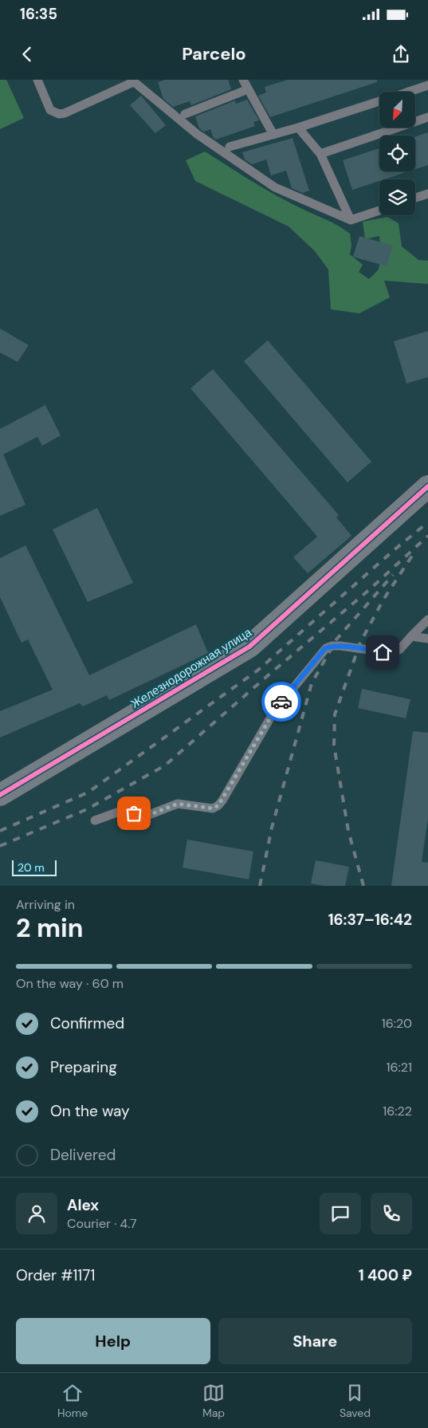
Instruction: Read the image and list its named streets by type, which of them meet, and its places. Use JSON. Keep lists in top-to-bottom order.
{
  "streets": {
    "street": ["Железнодорожная улица"]
  },
  "scale_bar": "20 m",
  "north": "bottom left",
  "page": {
    "status": "16:35",
    "header": "Parcelo",
    "scale": "20 m",
    "heading": ["2 min", "Arriving in", "16:37–16:42"],
    "panel": [
      "Alex",
      "Courier · 4.7",
      "Order #1171",
      "1 400 ₽"
    ],
    "bar": "On the way · 60 m",
    "list": [
      ["Confirmed", "16:20"],
      ["Preparing", "16:21"],
      ["On the way", "16:22"],
      "Delivered"
    ],
    "buttons": ["Help", "Share"],
    "tabs": ["Home", "Map", "Saved"]
  }
}
